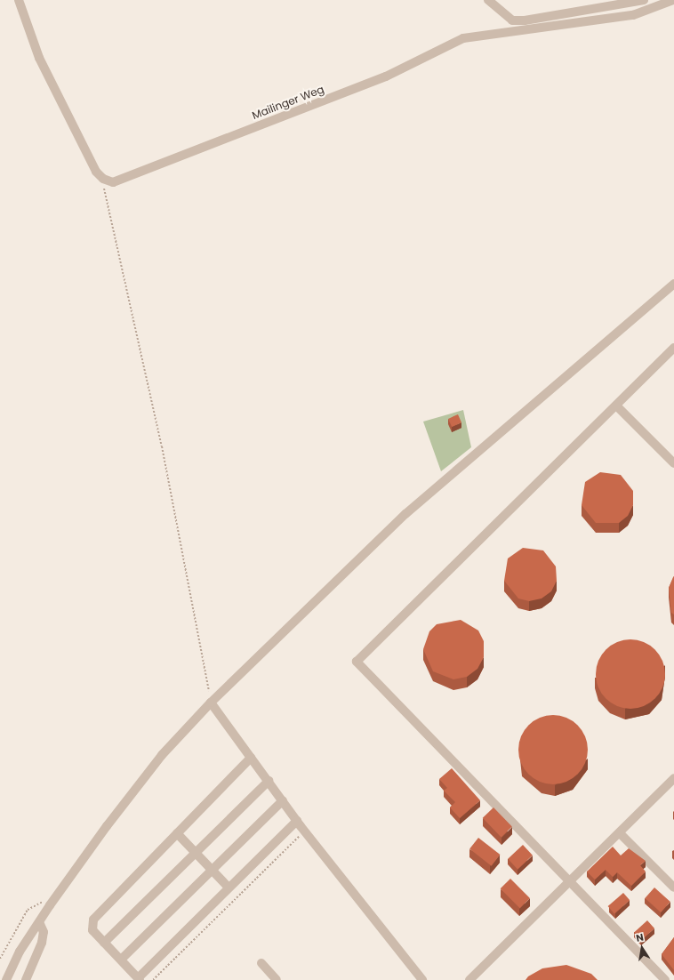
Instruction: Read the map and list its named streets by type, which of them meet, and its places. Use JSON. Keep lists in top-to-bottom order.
{
  "streets": {
    "street": ["Mailinger Weg"]
  },
  "north": "top"
}
